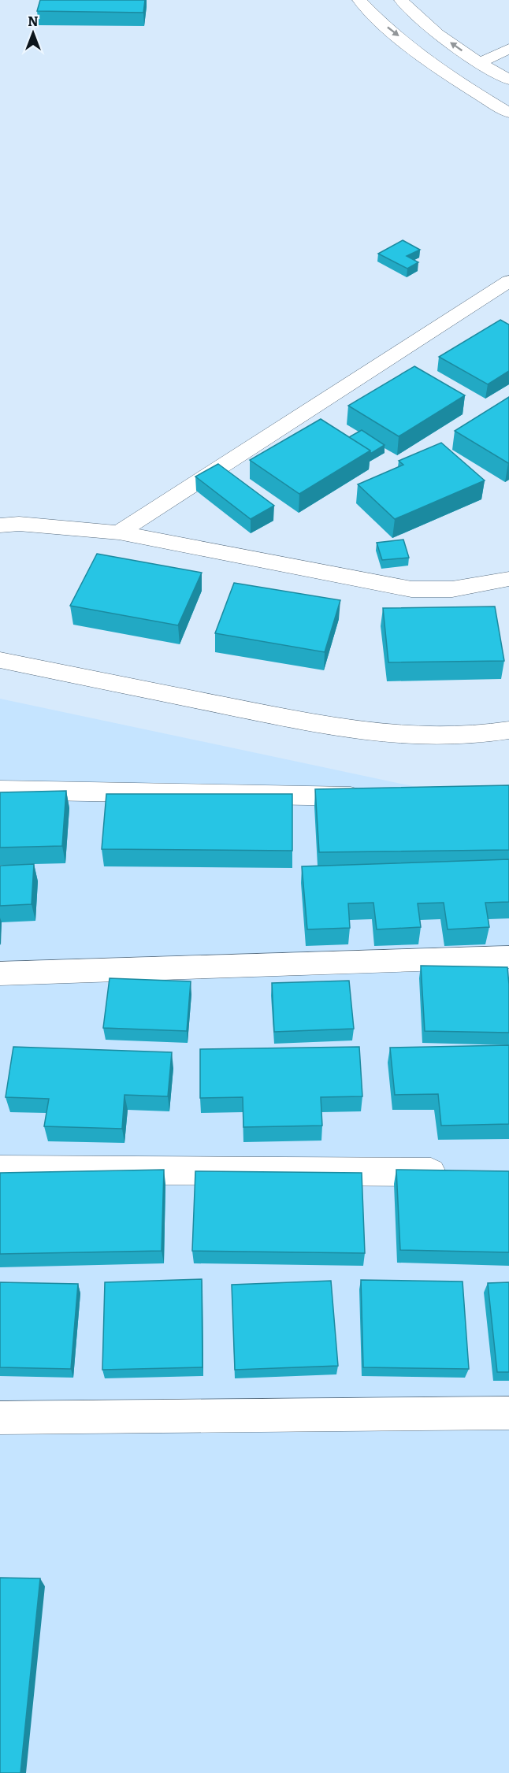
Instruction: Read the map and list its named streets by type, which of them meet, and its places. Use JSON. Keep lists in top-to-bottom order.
{
  "north": "top"
}
